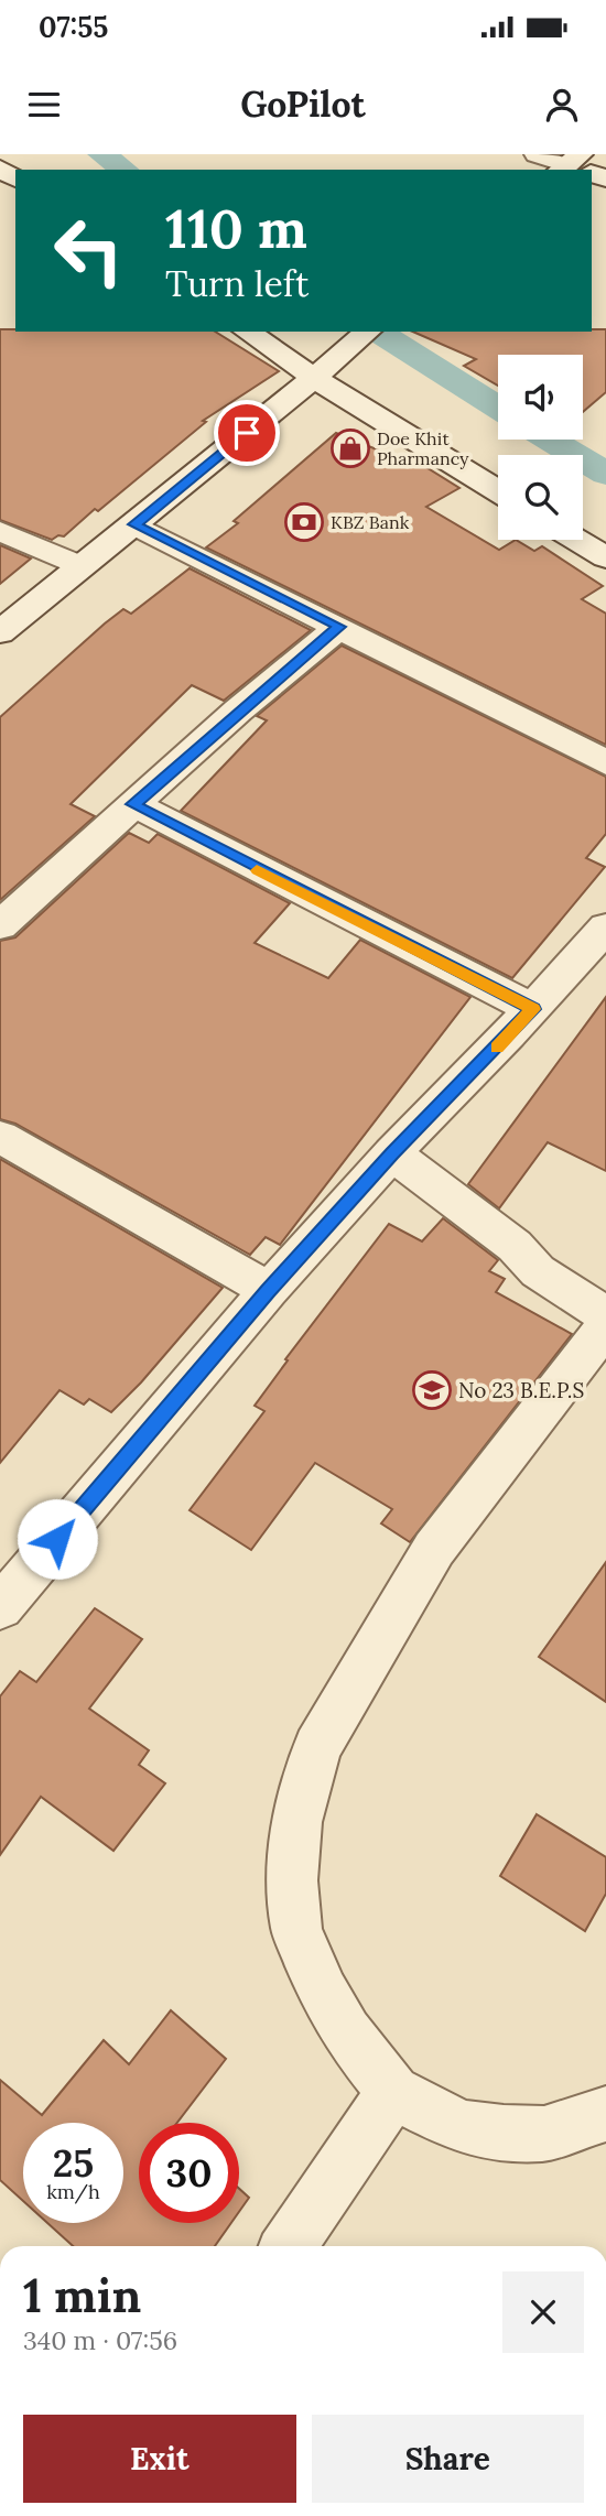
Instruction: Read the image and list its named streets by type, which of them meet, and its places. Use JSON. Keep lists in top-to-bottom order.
{
  "places": {
    "shop": ["Doe Khit Pharmancy"],
    "bank": ["KBZ Bank"],
    "school or university": ["No 23 B.E.P.S"]
  },
  "page": {
    "status": "07:55",
    "header": "GoPilot",
    "turn": ["110 m", "Turn left"],
    "speed": "25 km/h",
    "limit": "30",
    "heading": ["1 min", "340 m · 07:56"],
    "buttons": ["Exit", "Share"]
  }
}
